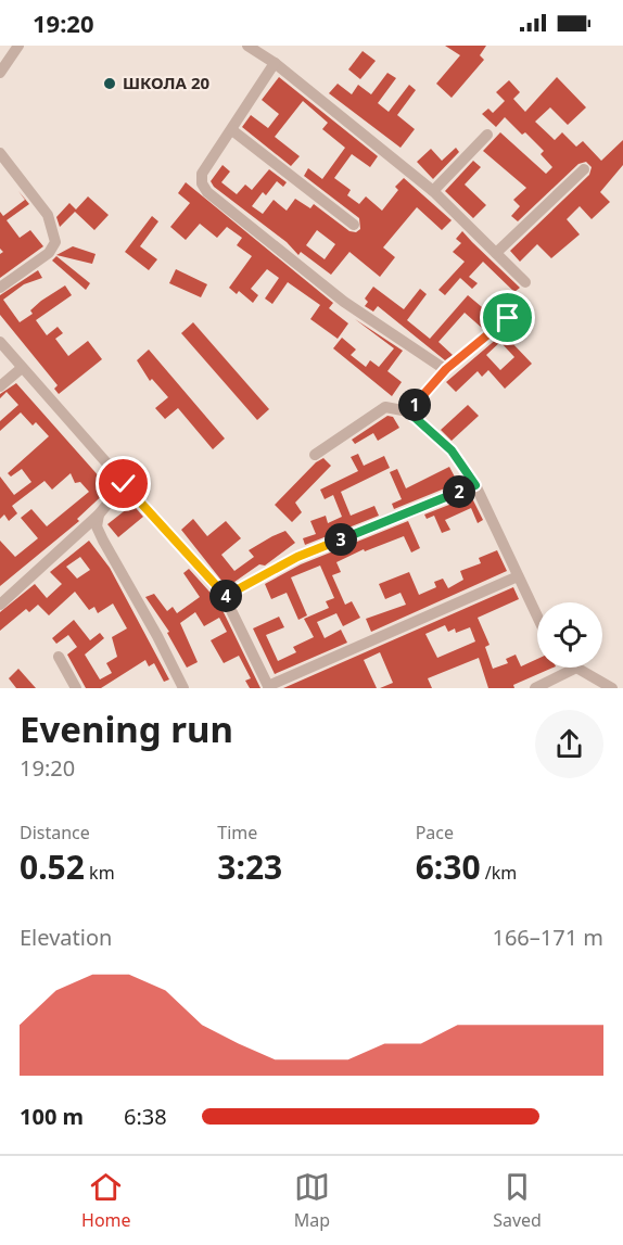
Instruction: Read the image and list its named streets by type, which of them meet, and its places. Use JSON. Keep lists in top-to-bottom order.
{
  "places": ["ШКОЛА 20"],
  "page": {
    "status": "19:20",
    "pins": [
      "1",
      "2",
      "3",
      "4"
    ],
    "heading": ["Evening run", "19:20"],
    "stats": [
      ["Distance", "0.52 km"],
      ["Time", "3:23"],
      ["Pace", "6:30 /km"]
    ],
    "chart": ["Elevation", "166–171 m"],
    "list": [
      {
        "name": "100 m",
        "note": "6:38"
      }
    ],
    "tabs": ["Home", "Map", "Saved"]
  }
}
